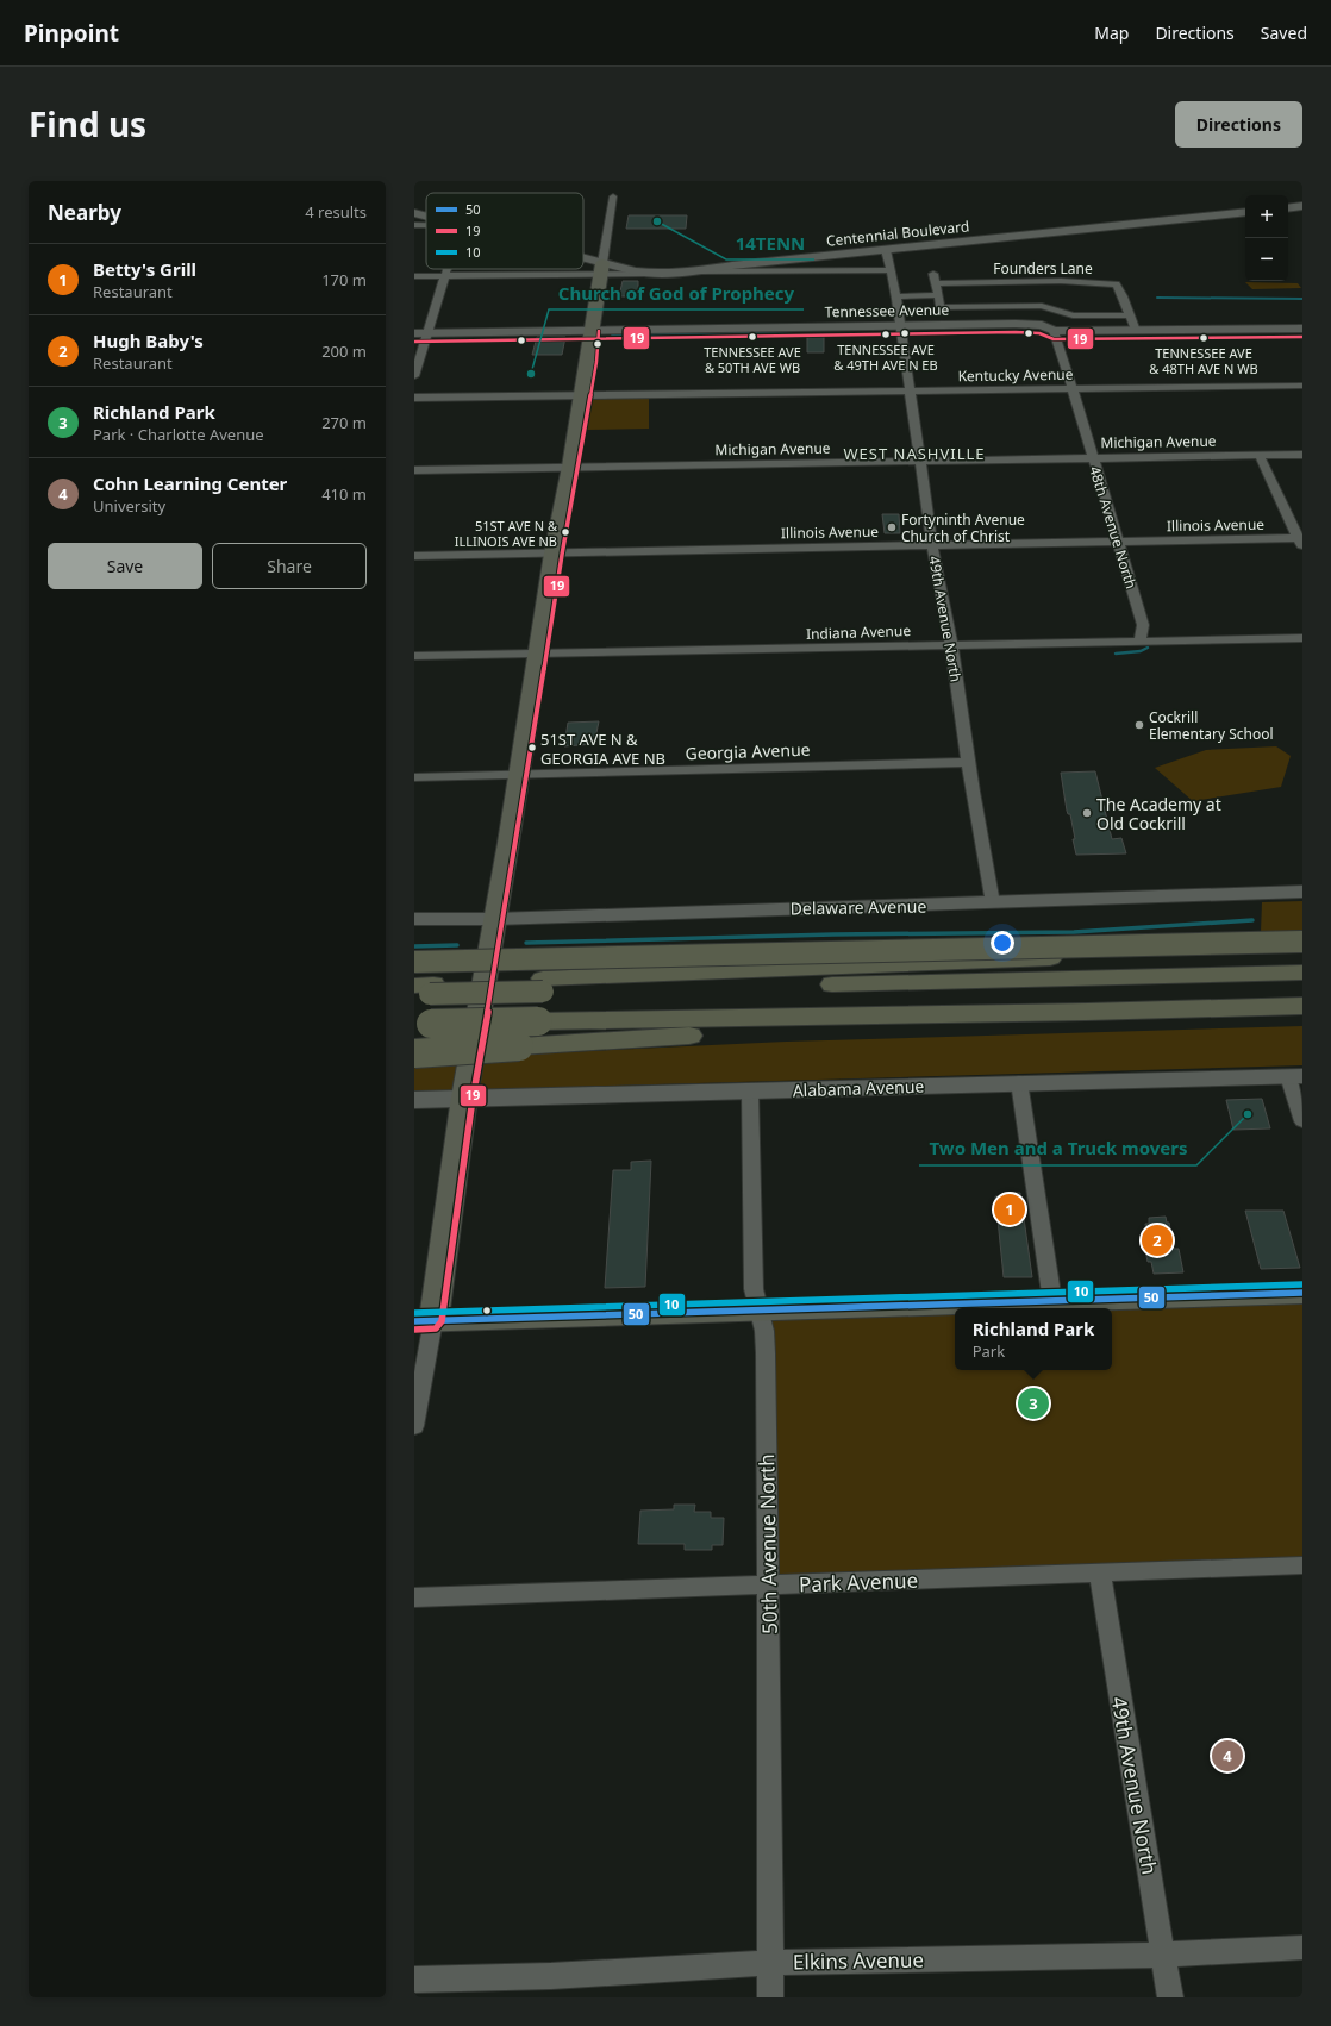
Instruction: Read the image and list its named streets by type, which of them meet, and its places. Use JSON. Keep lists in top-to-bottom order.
{
  "streets": {
    "main road": ["Centennial Boulevard", "Delaware Avenue", "Alabama Avenue"],
    "street": [
      "Founders Lane",
      "Tennessee Avenue",
      "Kentucky Avenue",
      "Michigan Avenue",
      "Illinois Avenue",
      "48th Avenue North",
      "49th Avenue North",
      "Indiana Avenue",
      "Georgia Avenue",
      "50th Avenue North",
      "Park Avenue",
      "Elkins Avenue"
    ]
  },
  "crossings": [
    ["Centennial Boulevard", "49th Avenue North"],
    ["Founders Lane", "Tennessee Avenue"],
    ["Tennessee Avenue", "48th Avenue North"],
    ["Tennessee Avenue", "49th Avenue North"],
    ["Kentucky Avenue", "48th Avenue North"],
    ["Kentucky Avenue", "49th Avenue North"],
    ["Michigan Avenue", "48th Avenue North"],
    ["Michigan Avenue", "49th Avenue North"],
    ["Illinois Avenue", "48th Avenue North"],
    ["Illinois Avenue", "49th Avenue North"],
    ["48th Avenue North", "Indiana Avenue"],
    ["49th Avenue North", "Indiana Avenue"],
    ["49th Avenue North", "Georgia Avenue"],
    ["49th Avenue North", "Delaware Avenue"],
    ["49th Avenue North", "Park Avenue"],
    ["49th Avenue North", "Elkins Avenue"],
    ["Alabama Avenue", "50th Avenue North"],
    ["50th Avenue North", "Park Avenue"],
    ["50th Avenue North", "Elkins Avenue"]
  ],
  "districts": ["WEST NASHVILLE"],
  "places": [
    "14TENN",
    "TENNESSEE AVE & 49TH AVE N EB",
    "TENNESSEE AVE & 50TH AVE WB",
    "TENNESSEE AVE & 48TH AVE N WB",
    "Church of God of Prophecy",
    "Fortyninth Avenue Church of Christ",
    "51ST AVE N & ILLINOIS AVE NB",
    "Cockrill Elementary School",
    "51ST AVE N & GEORGIA AVE NB",
    "The Academy at Old Cockrill",
    "Two Men and a Truck movers"
  ],
  "lines": ["transit line 19", "transit line 10", "transit line 50"],
  "legend": ["50", "19", "10"],
  "page": {
    "header": "Pinpoint",
    "nav": ["Map", "Directions", "Saved"],
    "title": "Find us",
    "buttons": [
      "Directions",
      ["Save", "Share"]
    ],
    "heading": ["Nearby", "4 results"],
    "map_buttons": ["+", "−"],
    "list": [
      {
        "mark": "1",
        "name": "Betty's Grill",
        "note": "Restaurant",
        "value": "170 m"
      },
      {
        "mark": "2",
        "name": "Hugh Baby's",
        "note": "Restaurant",
        "value": "200 m"
      },
      {
        "mark": "3",
        "name": "Richland Park",
        "note": "Park · Charlotte Avenue",
        "value": "270 m"
      },
      {
        "mark": "4",
        "name": "Cohn Learning Center",
        "note": "University",
        "value": "410 m"
      }
    ],
    "pins": [
      "1",
      "2",
      "3",
      "4"
    ],
    "popup": ["Richland Park", "Park"]
  }
}
